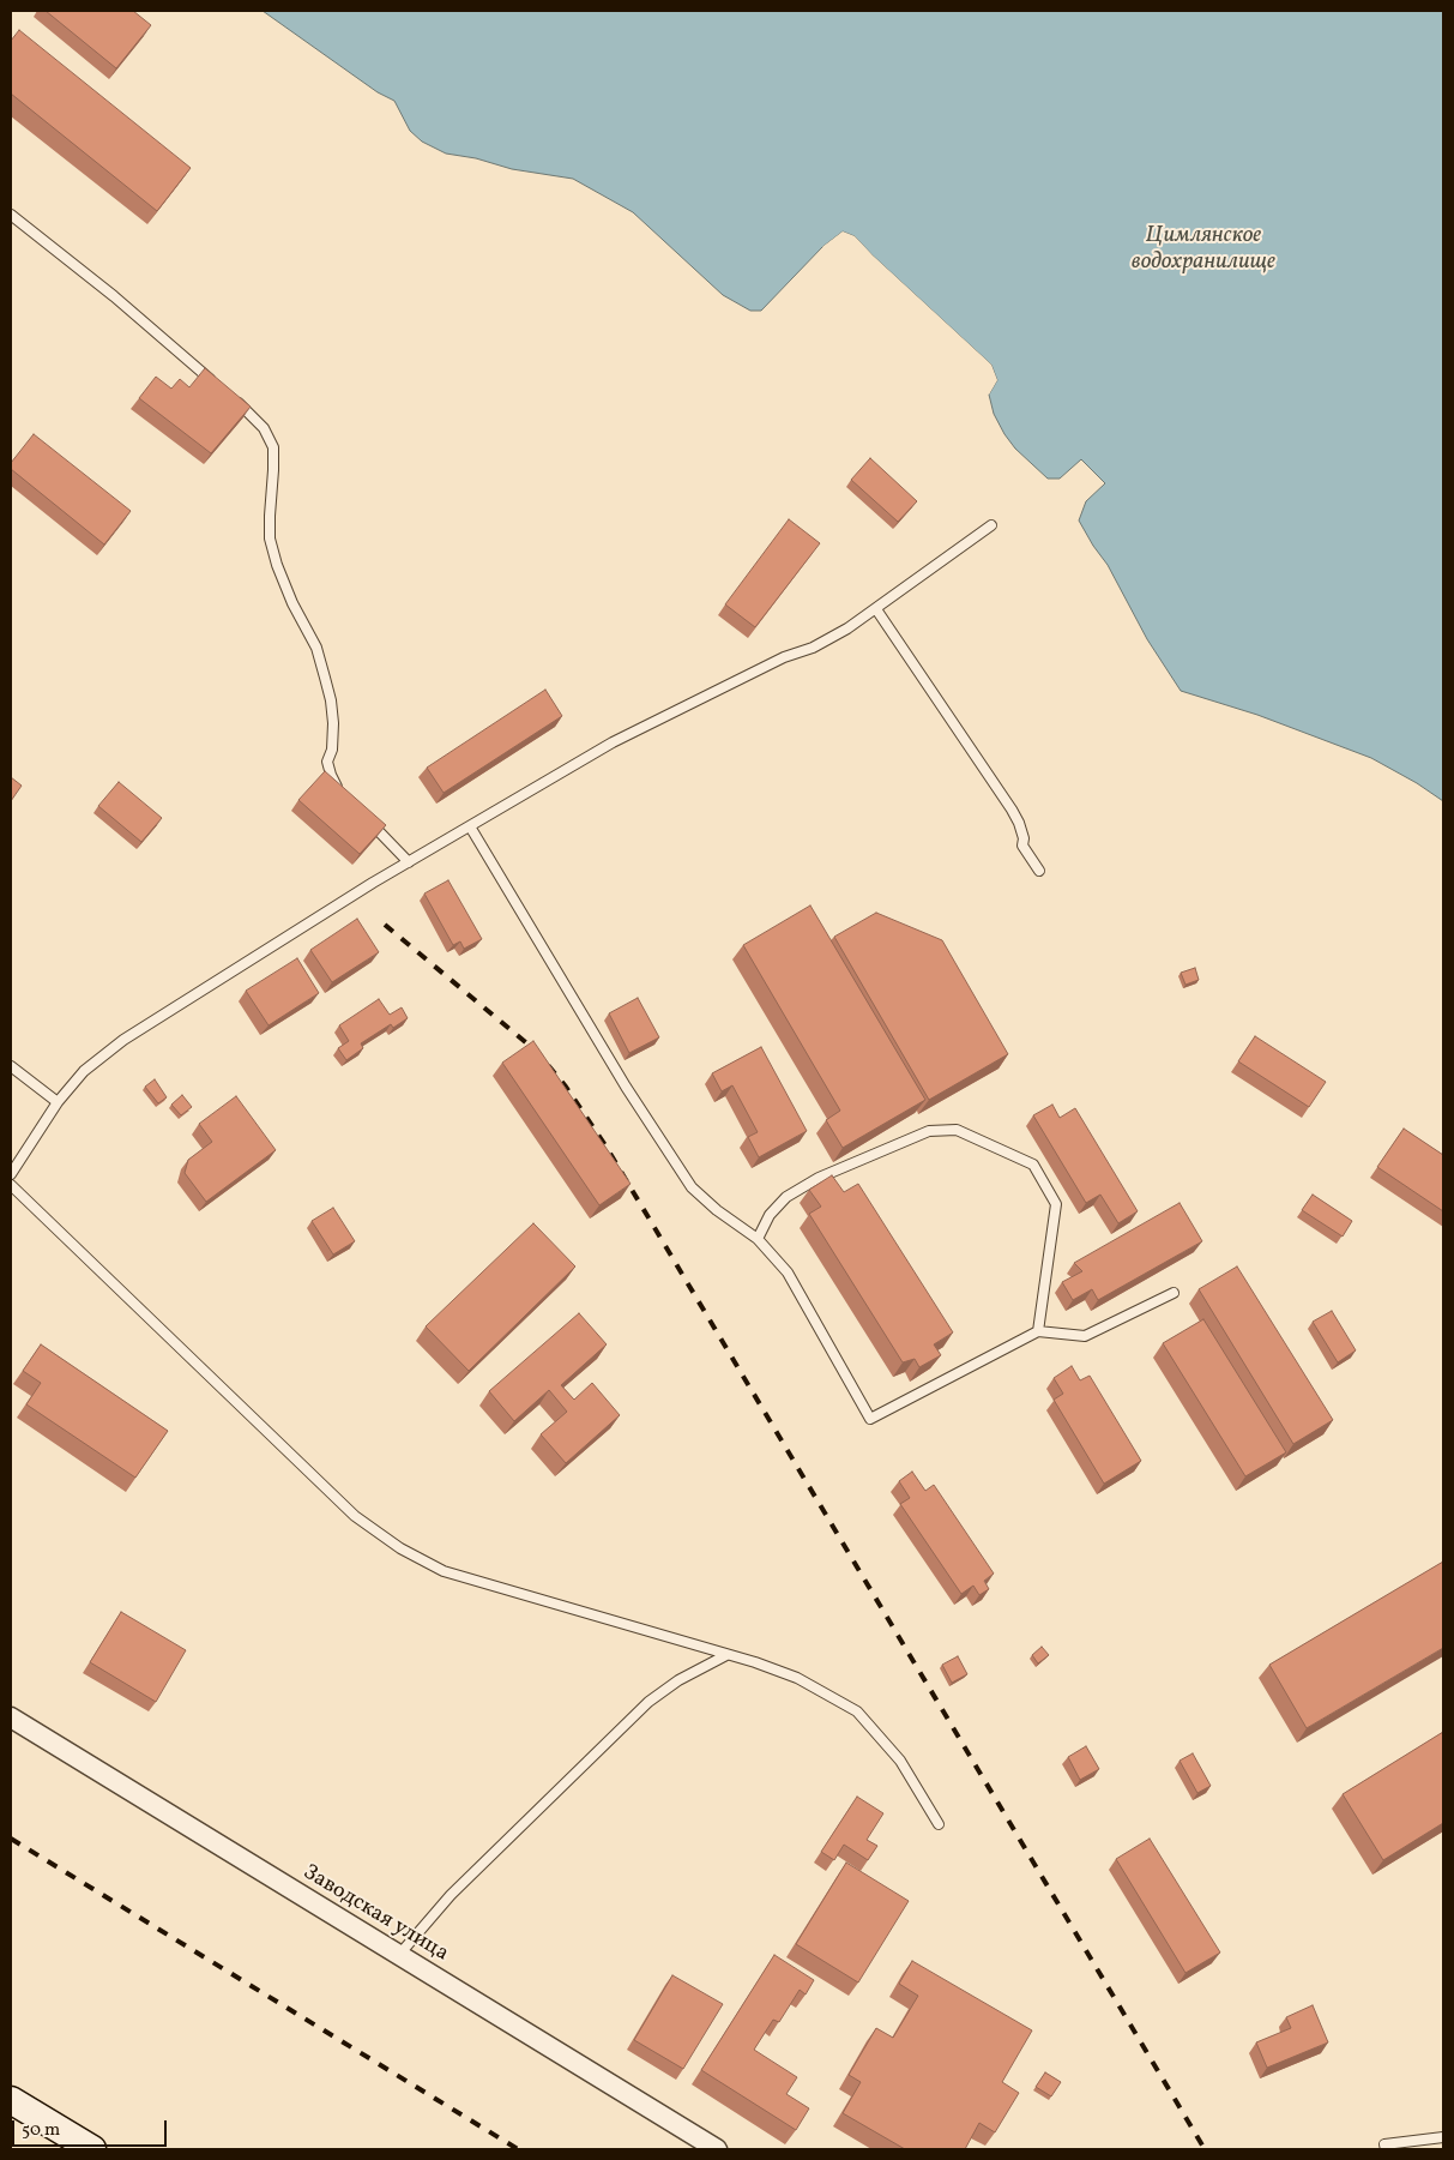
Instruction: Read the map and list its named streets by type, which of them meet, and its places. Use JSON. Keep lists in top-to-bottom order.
{
  "streets": {
    "street": ["Заводская улица"]
  },
  "water": ["Цимлянское водохранилище"],
  "scale_bar": "50 m"
}
